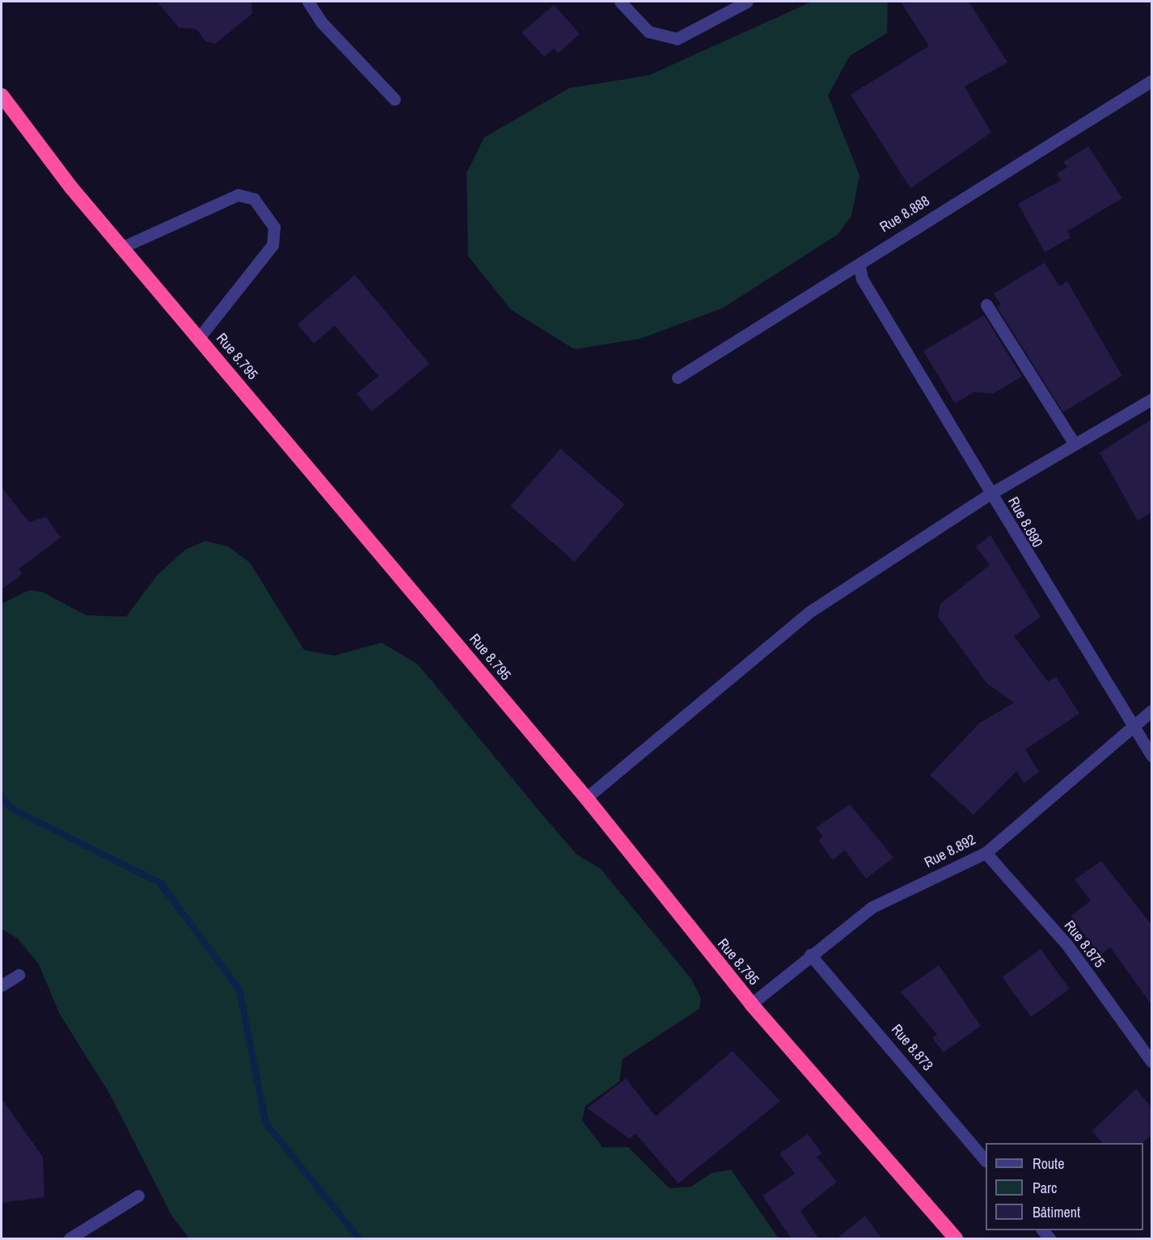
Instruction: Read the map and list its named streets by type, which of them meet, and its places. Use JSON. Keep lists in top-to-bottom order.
{
  "streets": {
    "highway": ["Rue 8.795"],
    "street": [
      "Rue 8.888",
      "Rue 8.890",
      "Rue 8.892",
      "Rue 8.875",
      "Rue 8.873"
    ]
  },
  "crossings": [
    ["Rue 8.795", "Rue 8.892"],
    ["Rue 8.890", "Rue 8.892"],
    ["Rue 8.892", "Rue 8.875"],
    ["Rue 8.892", "Rue 8.873"]
  ],
  "legend": ["Route", "Parc", "Bâtiment"]
}
